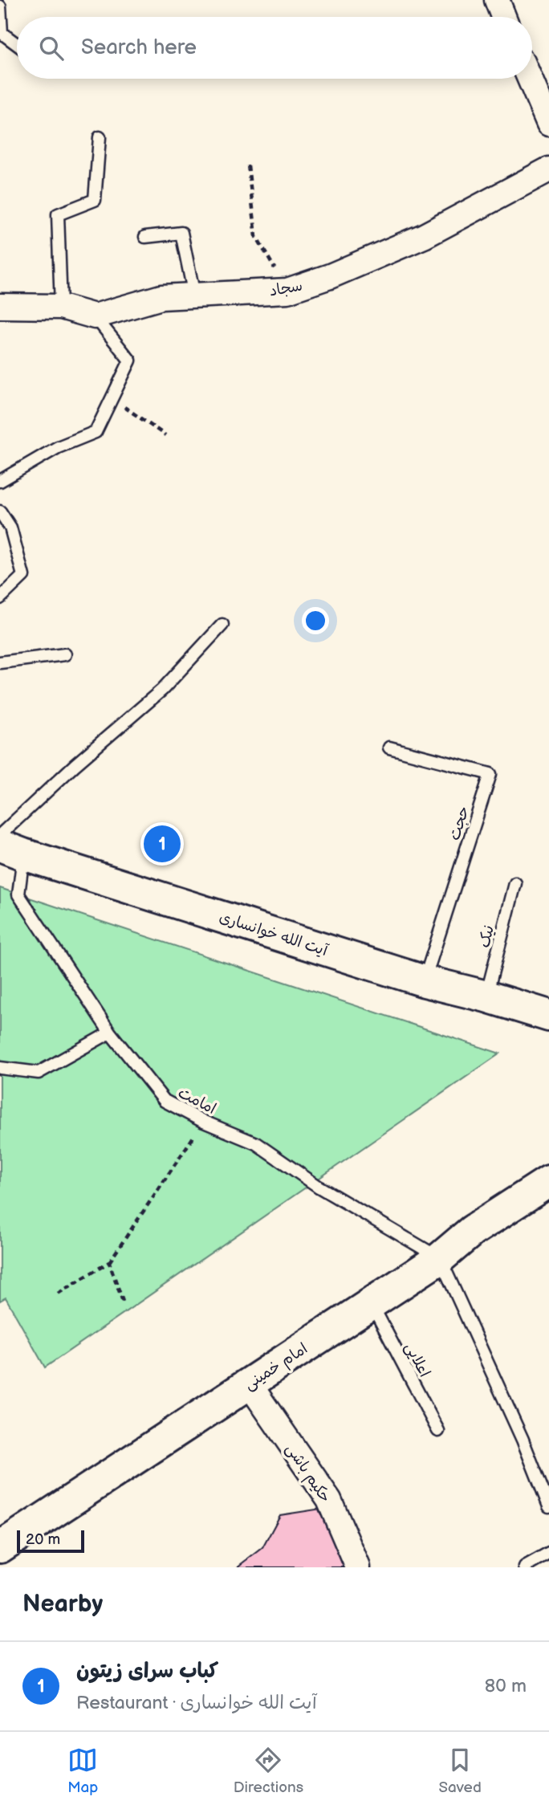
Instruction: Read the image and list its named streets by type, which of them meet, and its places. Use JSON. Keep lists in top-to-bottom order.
{
  "streets": {
    "main road": ["آیت الله خوانساری", "امام خمینی"],
    "street": ["سجاد", "حکیم باشی"],
    "lane": [
      "حجت",
      "نیک",
      "امامت",
      "اعلایی"
    ]
  },
  "crossings": [
    ["حجت", "آیت الله خوانساری"],
    ["آیت الله خوانساری", "نیک"],
    ["آیت الله خوانساری", "امامت"],
    ["امامت", "امام خمینی"],
    ["اعلایی", "امام خمینی"],
    ["امام خمینی", "حکیم باشی"]
  ],
  "scale_bar": "20 m",
  "page": {
    "search": "Search here",
    "pins": "1",
    "scale": "20 m",
    "heading": "Nearby",
    "list": [
      {
        "mark": "1",
        "name": "کباب سرای زیتون",
        "note": "Restaurant · آیت الله خوانساری",
        "value": "80 m"
      }
    ],
    "nav": ["Map", "Directions", "Saved"]
  }
}
